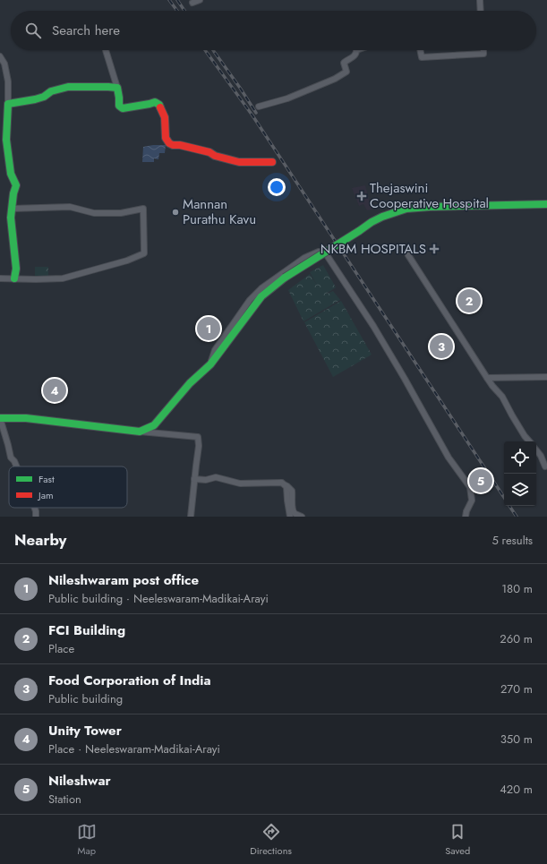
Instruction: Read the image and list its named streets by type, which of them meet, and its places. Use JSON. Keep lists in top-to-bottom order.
{
  "places": {
    "health": ["Thejaswini Cooperative Hospital", "NKBM HOSPITALS"],
    "other": ["Mannan Purathu Kavu"]
  },
  "legend": ["Fast", "Jam"],
  "page": {
    "search": "Search here",
    "pins": [
      "2",
      "1",
      "3",
      "4",
      "5"
    ],
    "heading": ["Nearby", "5 results"],
    "list": [
      {
        "mark": "1",
        "name": "Nileshwaram post office",
        "note": "Public building · Neeleswaram-Madikai-Arayi",
        "value": "180 m"
      },
      {
        "mark": "2",
        "name": "FCI Building",
        "note": "Place",
        "value": "260 m"
      },
      {
        "mark": "3",
        "name": "Food Corporation of India",
        "note": "Public building",
        "value": "270 m"
      },
      {
        "mark": "4",
        "name": "Unity Tower",
        "note": "Place · Neeleswaram-Madikai-Arayi",
        "value": "350 m"
      },
      {
        "mark": "5",
        "name": "Nileshwar",
        "note": "Station",
        "value": "420 m"
      }
    ],
    "nav": ["Map", "Directions", "Saved"]
  }
}
